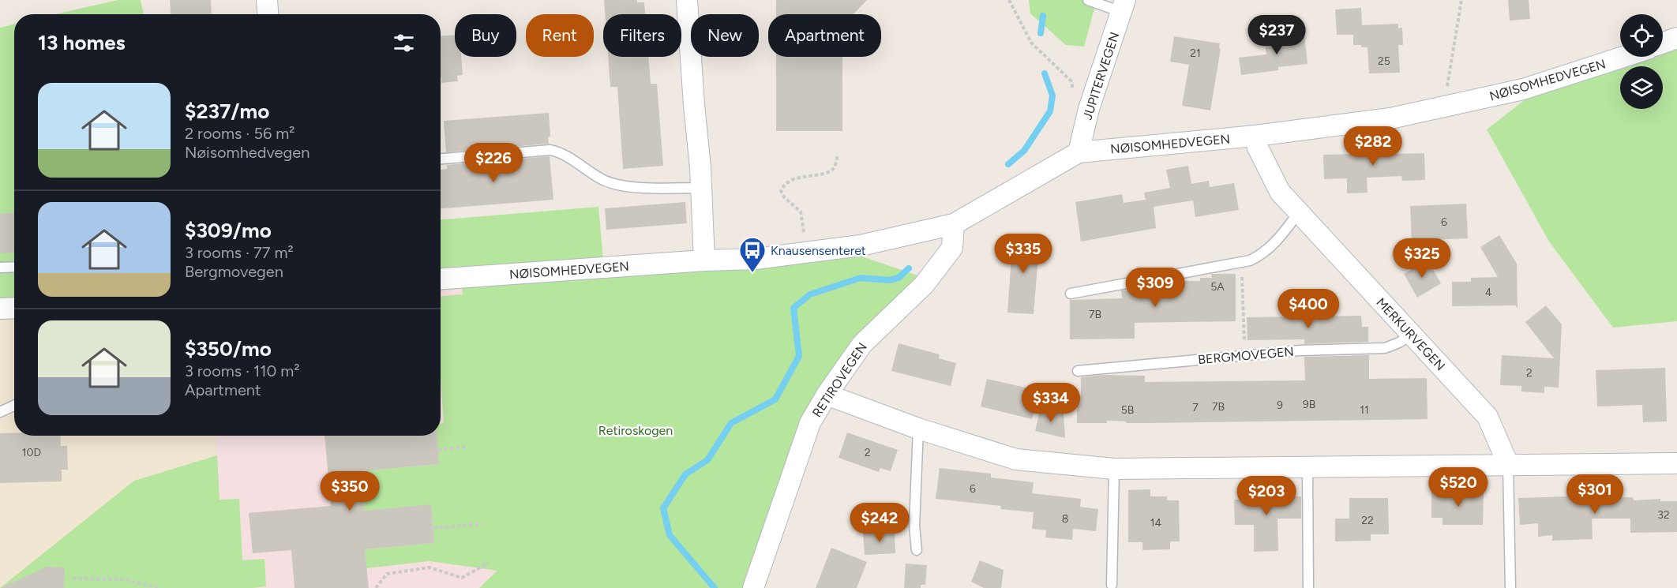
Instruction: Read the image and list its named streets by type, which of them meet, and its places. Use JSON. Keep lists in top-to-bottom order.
{
  "streets": {
    "street": [
      "JUPITERVEGEN",
      "NØISOMHEDVEGEN",
      "MERKURVEGEN",
      "RETIROVEGEN"
    ],
    "lane": ["BERGMOVEGEN"]
  },
  "crossings": [
    ["JUPITERVEGEN", "NØISOMHEDVEGEN"],
    ["NØISOMHEDVEGEN", "MERKURVEGEN"],
    ["NØISOMHEDVEGEN", "RETIROVEGEN"],
    ["MERKURVEGEN", "BERGMOVEGEN"]
  ],
  "parks": ["Retiroskogen"],
  "places": {
    "bus stop": ["Knausensenteret"]
  },
  "house_numbers": [
    "21",
    "25",
    "6",
    "5A",
    "4",
    "7B",
    "2",
    "9B",
    "9",
    "7B",
    "7",
    "5B",
    "11",
    "10D",
    "2",
    "6",
    "32",
    "8",
    "22",
    "14"
  ],
  "page": {
    "chip": [
      "Buy",
      "Rent",
      "Filters",
      "New",
      "Apartment"
    ],
    "heading": "13 homes",
    "price": [
      "$237",
      "$282",
      "$226",
      "$335",
      "$325",
      "$309",
      "$400",
      "$334",
      "$520",
      "$350",
      "$301",
      "$203",
      "$242"
    ],
    "list": [
      {
        "name": "$237/mo",
        "note": "2 rooms · 56 m² · Nøisomhedvegen"
      },
      {
        "name": "$309/mo",
        "note": "3 rooms · 77 m² · Bergmovegen"
      },
      {
        "name": "$350/mo",
        "note": "3 rooms · 110 m² · Apartment"
      }
    ]
  }
}
